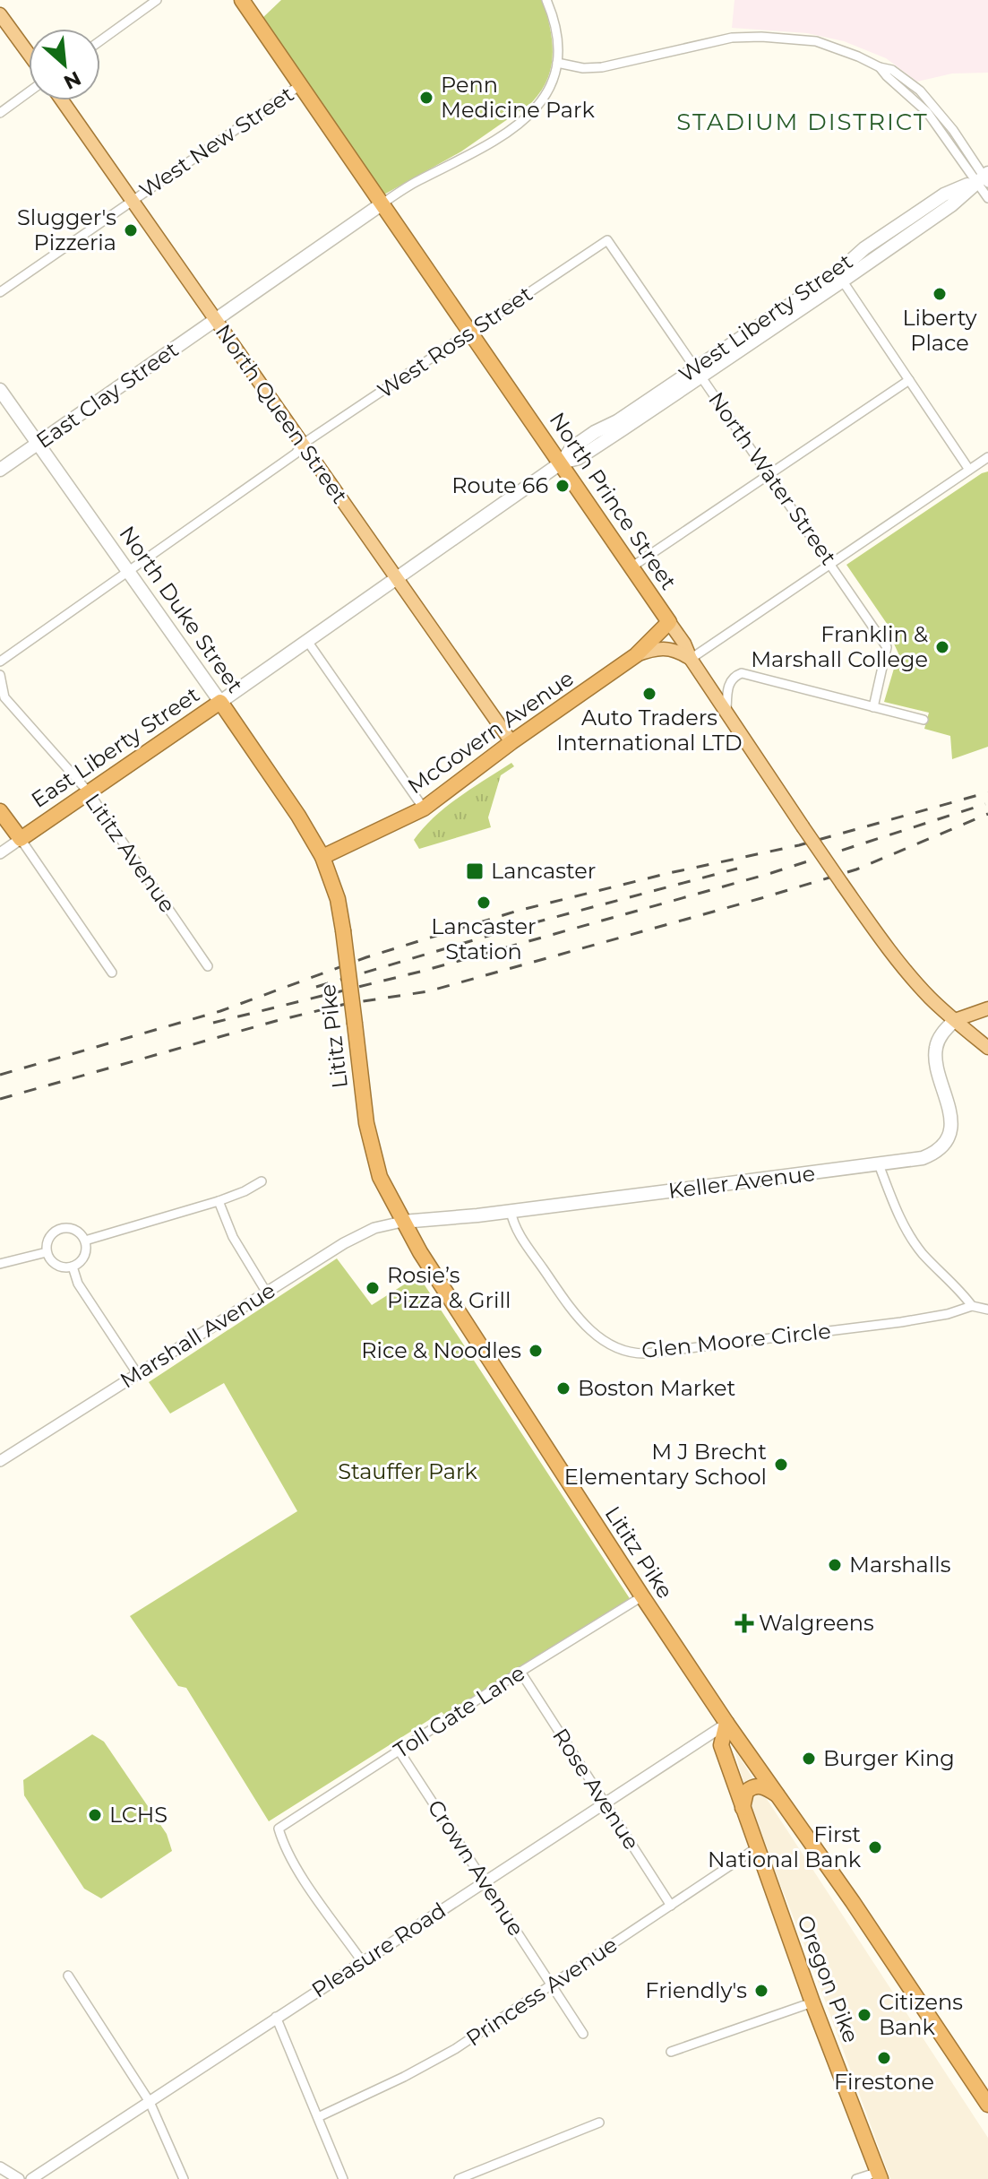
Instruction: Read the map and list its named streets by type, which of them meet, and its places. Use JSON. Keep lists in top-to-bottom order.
{
  "streets": {
    "highway": [
      "North Prince Street",
      "North Duke Street",
      "McGovern Avenue",
      "East Liberty Street",
      "Lititz Pike",
      "Oregon Pike"
    ],
    "main road": [
      "West Liberty Street",
      "East Clay Street",
      "North Queen Street",
      "Keller Avenue"
    ],
    "street": [
      "West New Street",
      "West Ross Street",
      "North Water Street",
      "Lititz Avenue",
      "Marshall Avenue",
      "Glen Moore Circle",
      "Toll Gate Lane",
      "Rose Avenue",
      "Crown Avenue",
      "Pleasure Road",
      "Princess Avenue"
    ]
  },
  "crossings": [
    ["West New Street", "North Queen Street"],
    ["West New Street", "North Prince Street"],
    ["West Liberty Street", "North Queen Street"],
    ["West Liberty Street", "North Water Street"],
    ["West Liberty Street", "North Prince Street"],
    ["West Liberty Street", "East Liberty Street"],
    ["West Ross Street", "North Queen Street"],
    ["West Ross Street", "North Water Street"],
    ["West Ross Street", "North Prince Street"],
    ["West Ross Street", "North Duke Street"],
    ["West Ross Street", "Lititz Avenue"],
    ["East Clay Street", "North Queen Street"],
    ["East Clay Street", "North Prince Street"],
    ["East Clay Street", "North Duke Street"],
    ["North Queen Street", "McGovern Avenue"],
    ["North Queen Street", "East Liberty Street"],
    ["North Prince Street", "McGovern Avenue"],
    ["North Prince Street", "Keller Avenue"],
    ["North Duke Street", "McGovern Avenue"],
    ["North Duke Street", "East Liberty Street"],
    ["North Duke Street", "Lititz Pike"],
    ["McGovern Avenue", "Lititz Pike"],
    ["East Liberty Street", "Lititz Avenue"],
    ["Lititz Pike", "Keller Avenue"],
    ["Lititz Pike", "Marshall Avenue"],
    ["Lititz Pike", "Toll Gate Lane"],
    ["Lititz Pike", "Pleasure Road"],
    ["Lititz Pike", "Oregon Pike"],
    ["Keller Avenue", "Marshall Avenue"],
    ["Keller Avenue", "Glen Moore Circle"],
    ["Toll Gate Lane", "Rose Avenue"],
    ["Toll Gate Lane", "Crown Avenue"],
    ["Toll Gate Lane", "Pleasure Road"],
    ["Rose Avenue", "Pleasure Road"],
    ["Rose Avenue", "Princess Avenue"],
    ["Crown Avenue", "Pleasure Road"],
    ["Crown Avenue", "Princess Avenue"],
    ["Pleasure Road", "Oregon Pike"],
    ["Oregon Pike", "Princess Avenue"]
  ],
  "districts": ["STADIUM DISTRICT"],
  "parks": ["Stauffer Park"],
  "places": {
    "other": [
      "Penn Medicine Park",
      "Slugger's Pizzeria",
      "Liberty Place",
      "Route 66",
      "Franklin & Marshall College",
      "Auto Traders International LTD",
      "Lancaster Station",
      "Rosie’s Pizza & Grill",
      "Rice & Noodles",
      "Boston Market",
      "M J Brecht Elementary School",
      "Marshalls",
      "Burger King",
      "LCHS",
      "First National Bank",
      "Friendly's",
      "Citizens Bank",
      "Firestone"
    ],
    "transit": ["Lancaster"],
    "health": ["Walgreens"]
  },
  "north": "bottom right"
}
